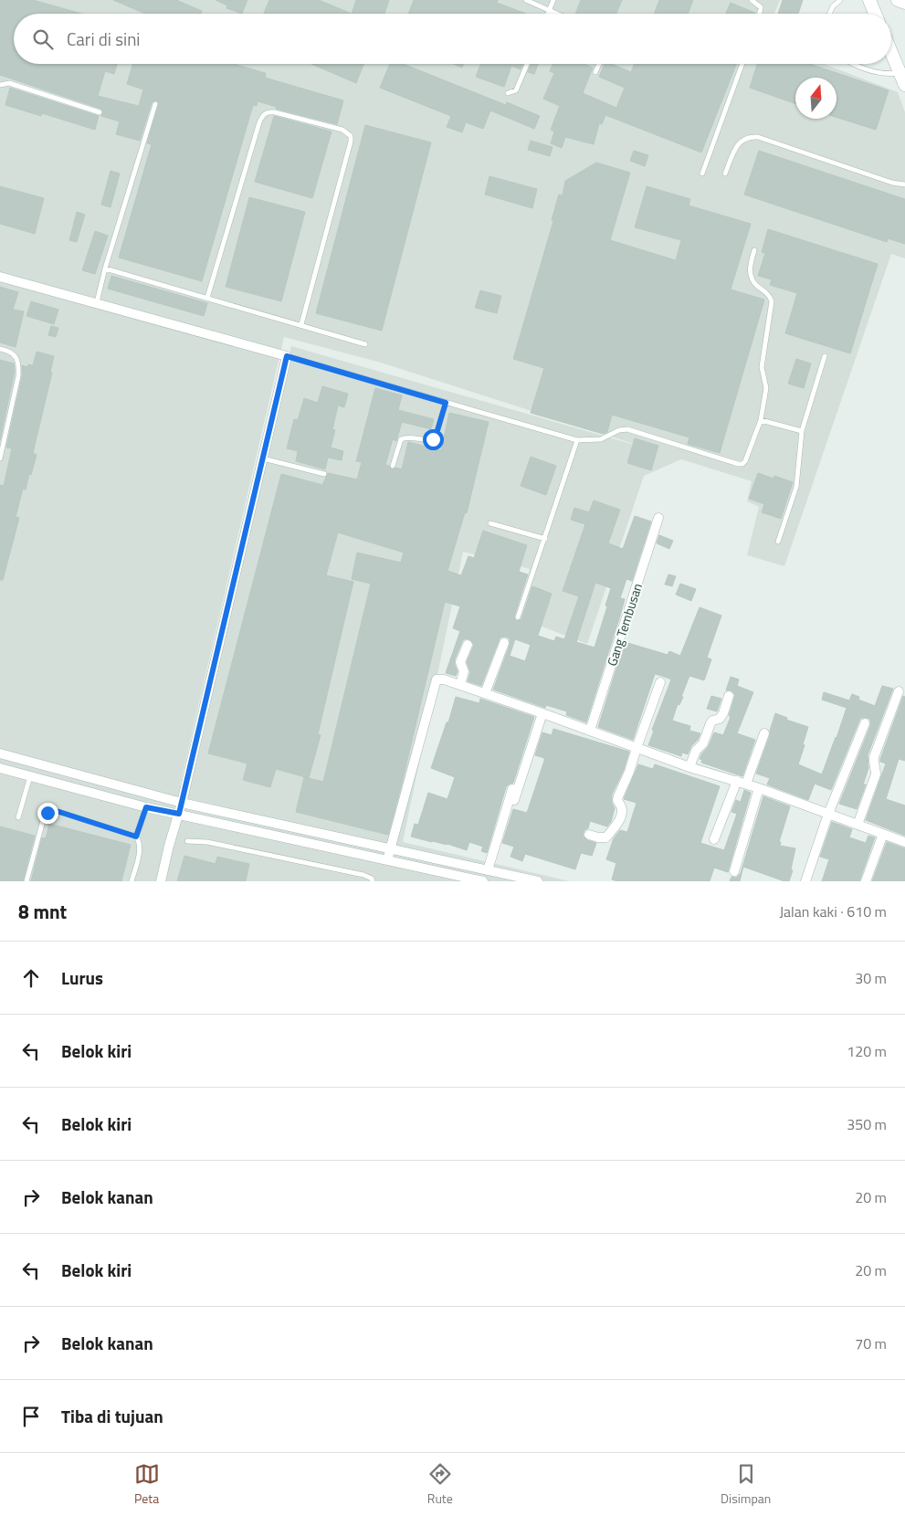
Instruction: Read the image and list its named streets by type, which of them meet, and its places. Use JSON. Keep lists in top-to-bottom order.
{
  "streets": {
    "street": ["Gang Tembusan"]
  },
  "north": "top",
  "page": {
    "search": "Cari di sini",
    "heading": ["8 mnt", "Jalan kaki · 610 m"],
    "list": [
      ["Lurus", "30 m"],
      ["Belok kiri", "120 m"],
      ["Belok kiri", "350 m"],
      ["Belok kanan", "20 m"],
      ["Belok kiri", "20 m"],
      ["Belok kanan", "70 m"],
      "Tiba di tujuan"
    ],
    "nav": ["Peta", "Rute", "Disimpan"]
  }
}
